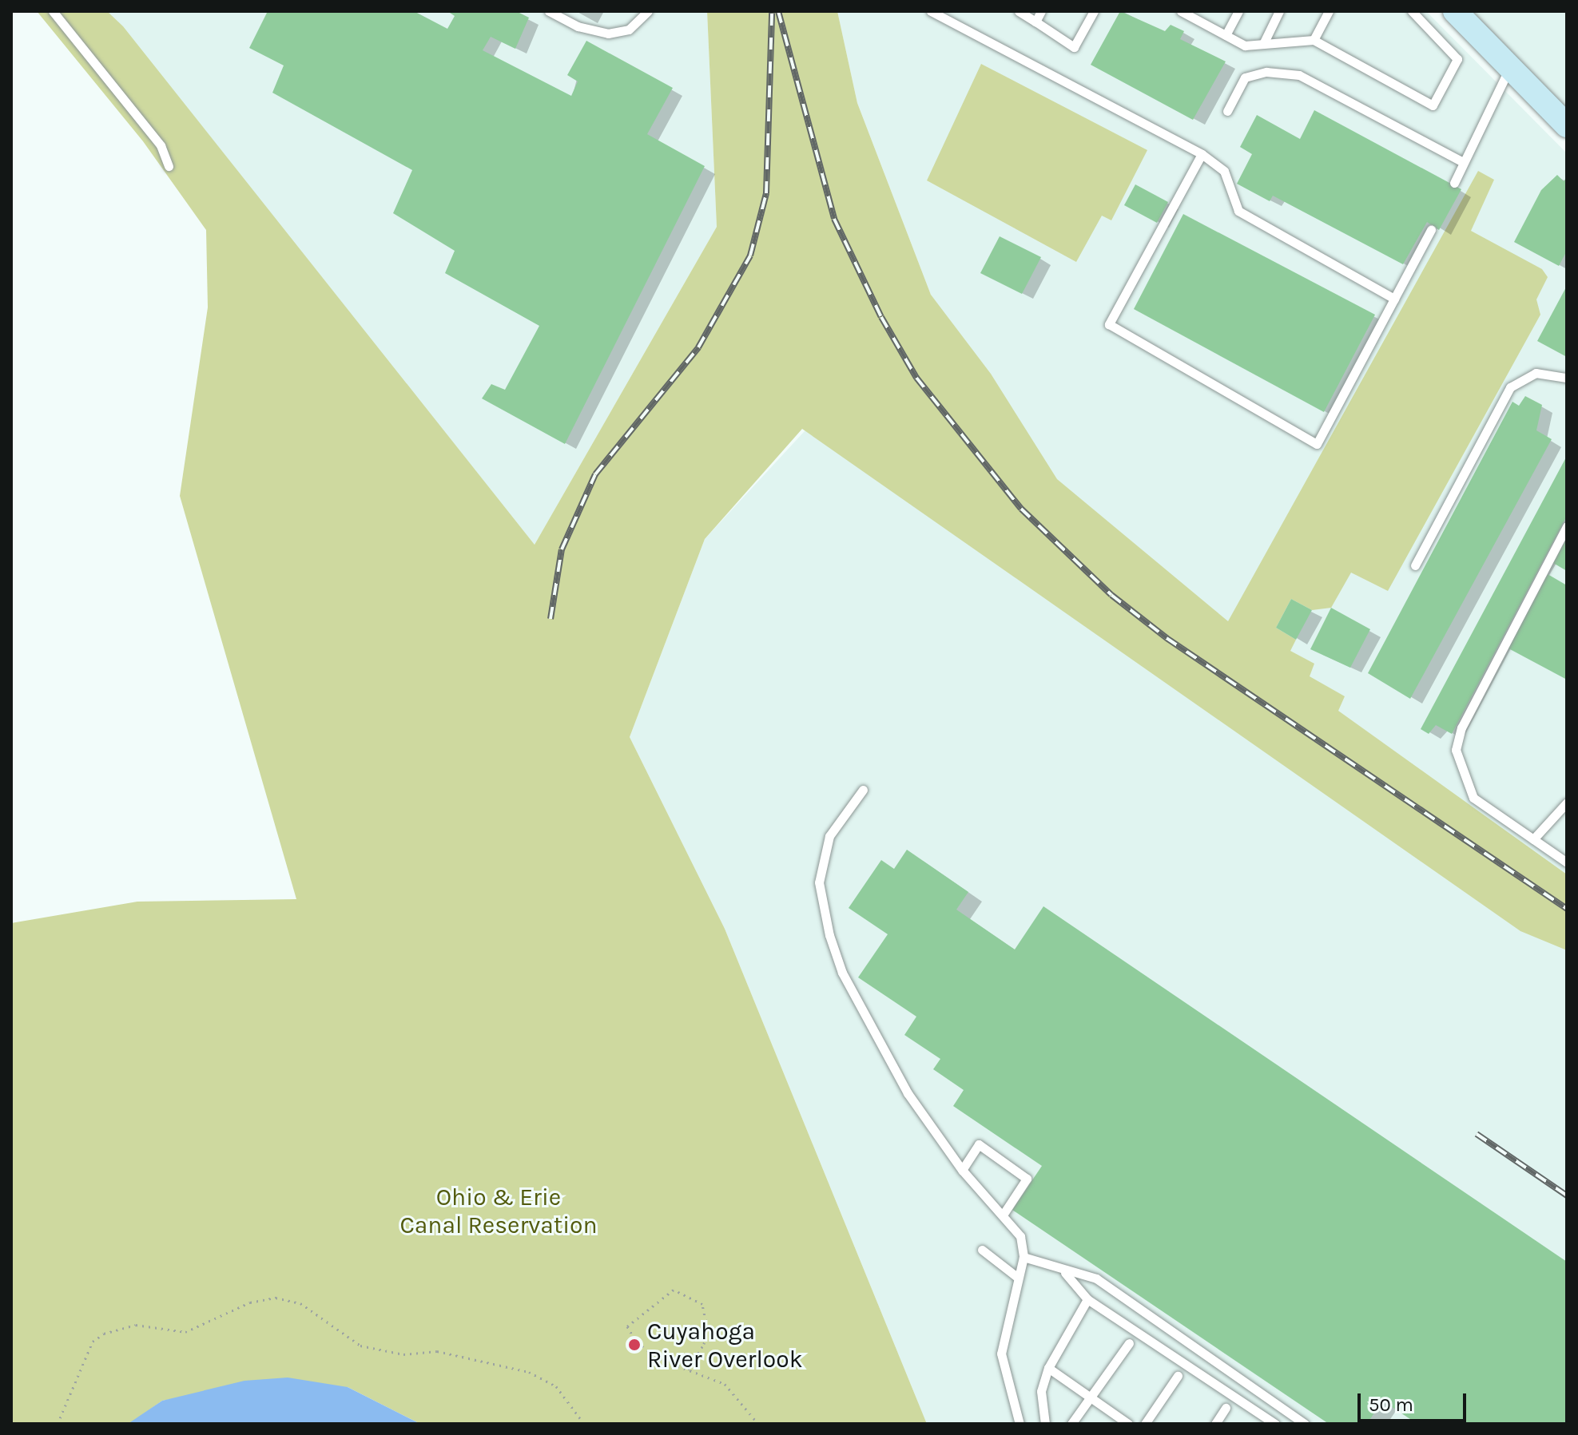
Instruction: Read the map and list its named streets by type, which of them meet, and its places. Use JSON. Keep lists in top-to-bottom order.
{
  "parks": ["Ohio & Erie Canal Reservation"],
  "places": ["Cuyahoga River Overlook"],
  "scale_bar": "50 m"
}
